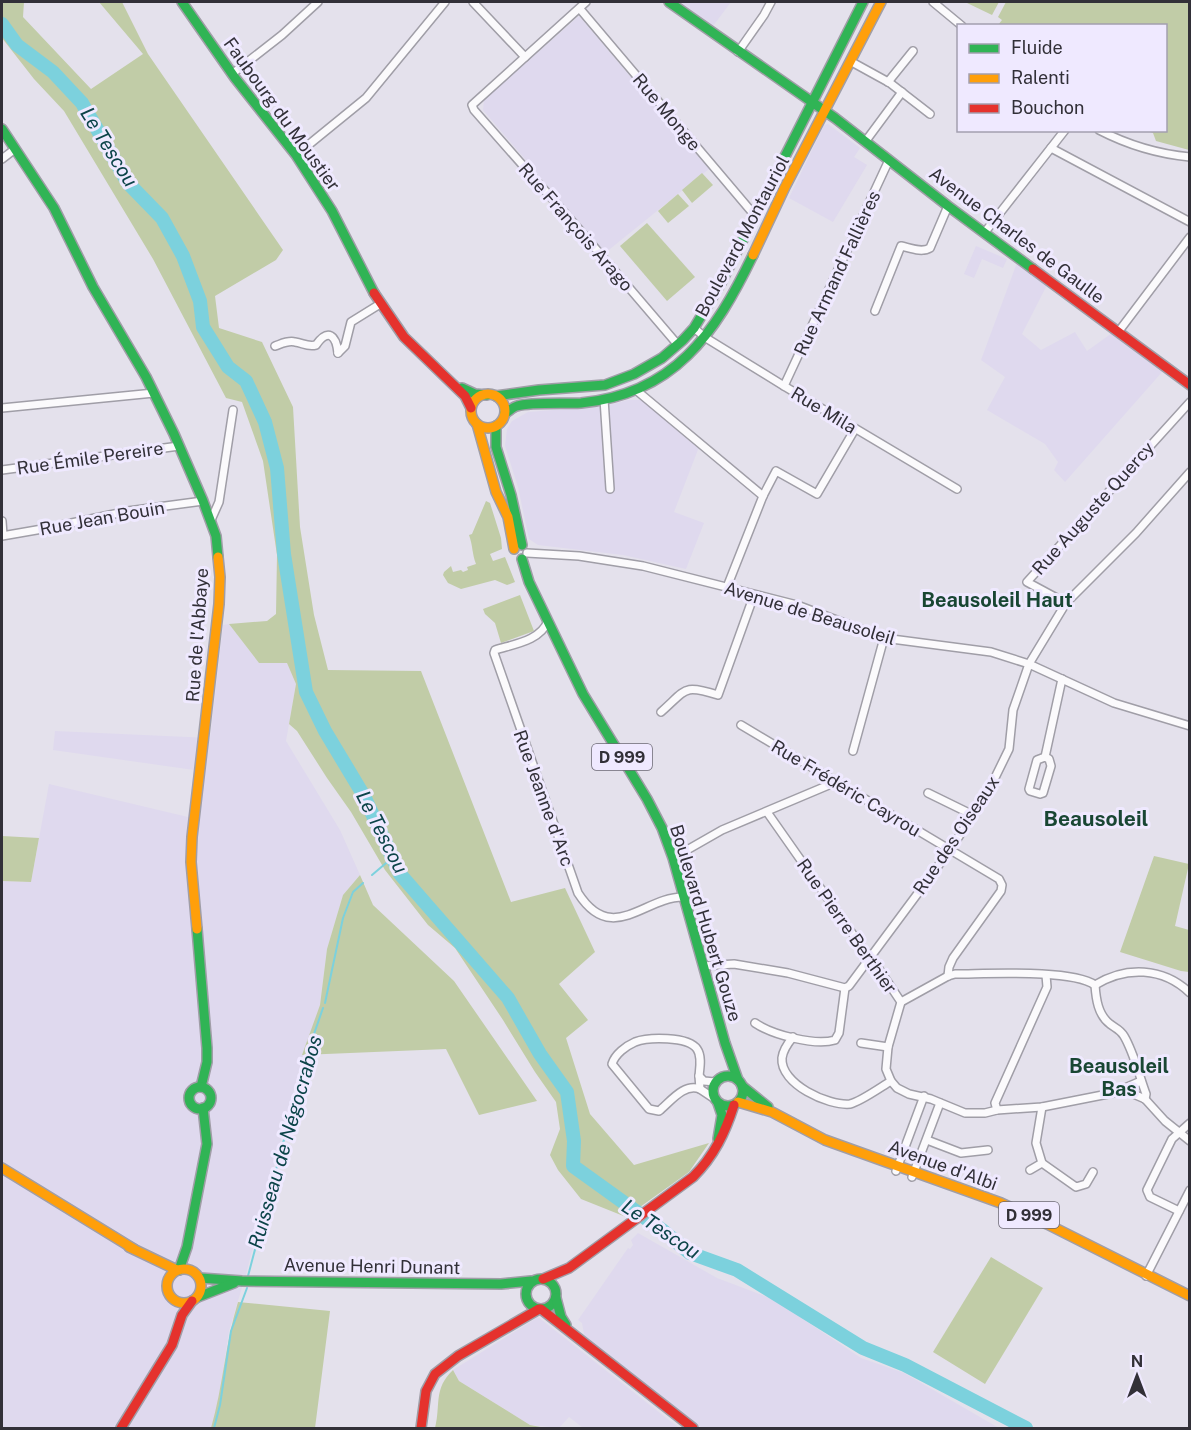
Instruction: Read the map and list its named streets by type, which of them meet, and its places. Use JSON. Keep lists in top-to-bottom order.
{
  "streets": {
    "main road": [
      "Faubourg du Moustier",
      "Avenue Charles de Gaulle",
      "Boulevard Montauriol",
      "Rue de l'Abbaye",
      "D 999",
      "Boulevard Hubert Gouze",
      "Avenue d'Albi",
      "Avenue Henri Dunant"
    ],
    "street": [
      "Rue Monge",
      "Rue François Arago",
      "Rue Armand Fallières",
      "Rue Mila",
      "Rue Émile Pereire",
      "Rue Auguste Quercy",
      "Rue Jean Bouin",
      "Avenue de Beausoleil",
      "Rue Frédéric Cayrou",
      "Rue Jeanne d'Arc",
      "Rue des Oiseaux",
      "Rue Pierre Berthier"
    ]
  },
  "crossings": [
    ["Rue Monge", "Boulevard Montauriol"],
    ["Faubourg du Moustier", "Boulevard Montauriol"],
    ["Faubourg du Moustier", "Boulevard Hubert Gouze"],
    ["Rue François Arago", "Boulevard Montauriol"],
    ["Avenue Charles de Gaulle", "Boulevard Montauriol"],
    ["Avenue Charles de Gaulle", "Rue Armand Fallières"],
    ["Boulevard Montauriol", "Rue Mila"],
    ["Boulevard Montauriol", "Boulevard Hubert Gouze"],
    ["Rue Armand Fallières", "Rue Mila"],
    ["Rue Émile Pereire", "Rue de l'Abbaye"],
    ["Rue Auguste Quercy", "Rue des Oiseaux"],
    ["Rue Jean Bouin", "Rue de l'Abbaye"],
    ["Avenue de Beausoleil", "Rue des Oiseaux"],
    ["Avenue de Beausoleil", "Boulevard Hubert Gouze"],
    ["Rue Frédéric Cayrou", "Rue des Oiseaux"],
    ["Rue Jeanne d'Arc", "Boulevard Hubert Gouze"],
    ["Rue des Oiseaux", "Rue Pierre Berthier"],
    ["Boulevard Hubert Gouze", "Avenue d'Albi"]
  ],
  "districts": ["Beausoleil Haut", "Beausoleil", "Beausoleil Bas"],
  "water": ["Le Tescou", "Ruisseau de Négocrabos"],
  "legend": ["Fluide", "Ralenti", "Bouchon"],
  "north": "top"
}
